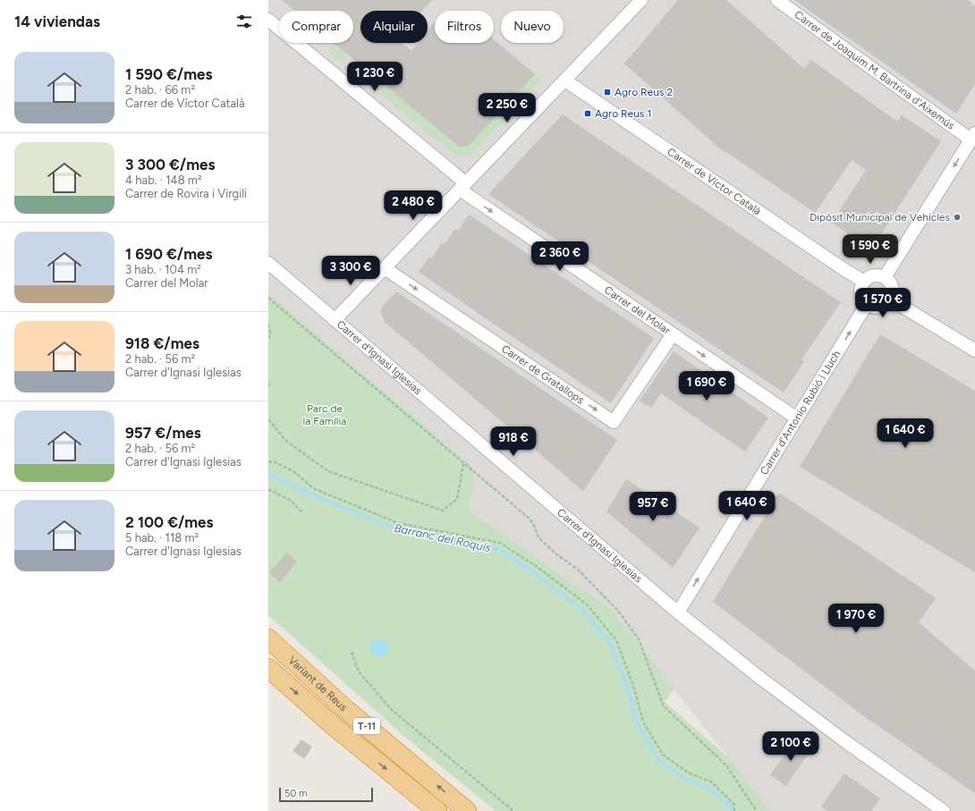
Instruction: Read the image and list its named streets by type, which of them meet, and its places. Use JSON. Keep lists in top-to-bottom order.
{
  "streets": {
    "highway": ["Variant de Reus", "T-11"],
    "street": [
      "Carrer de Joaquim M. Bartrina d'Aixemús",
      "Carrer de Víctor Català",
      "Carrer del Molar",
      "Carrer d'Ignasi Iglesias",
      "Carrer de Gratallops",
      "Carrer d'Antonio Rubió i Lluch"
    ]
  },
  "crossings": [
    ["Carrer de Víctor Català", "Carrer d'Antonio Rubió i Lluch"],
    ["Carrer del Molar", "Carrer de Gratallops"],
    ["Carrer del Molar", "Carrer d'Antonio Rubió i Lluch"],
    ["Carrer d'Ignasi Iglesias", "Carrer d'Antonio Rubió i Lluch"]
  ],
  "one_way": ["Carrer del Molar", "Carrer d'Antonio Rubió i Lluch"],
  "water": ["Barranc del Roquís"],
  "parks": ["Parc de la Família"],
  "places": {
    "transit": ["Agro Reus 2", "Agro Reus 1"],
    "other": ["Dipòsit Municipal de Vehicles"]
  },
  "scale_bar": "50 m",
  "page": {
    "heading": "14 viviendas",
    "chip": [
      "Comprar",
      "Alquilar",
      "Filtros",
      "Nuevo"
    ],
    "list": [
      {
        "name": "1 590 €/mes",
        "note": "2 hab. · 66 m² · Carrer de Víctor Català"
      },
      {
        "name": "3 300 €/mes",
        "note": "4 hab. · 148 m² · Carrer de Rovira i Virgili"
      },
      {
        "name": "1 690 €/mes",
        "note": "3 hab. · 104 m² · Carrer del Molar"
      },
      {
        "name": "918 €/mes",
        "note": "2 hab. · 56 m² · Carrer d'Ignasi Iglesias"
      },
      {
        "name": "957 €/mes",
        "note": "2 hab. · 56 m² · Carrer d'Ignasi Iglesias"
      },
      {
        "name": "2 100 €/mes",
        "note": "5 hab. · 118 m² · Carrer d'Ignasi Iglesias"
      }
    ],
    "price": [
      "1 230 €",
      "2 250 €",
      "2 480 €",
      "1 590 €",
      "2 360 €",
      "3 300 €",
      "1 570 €",
      "1 690 €",
      "1 640 €",
      "918 €",
      "1 640 €",
      "957 €",
      "1 970 €",
      "2 100 €"
    ],
    "scale": "50 m"
  }
}
